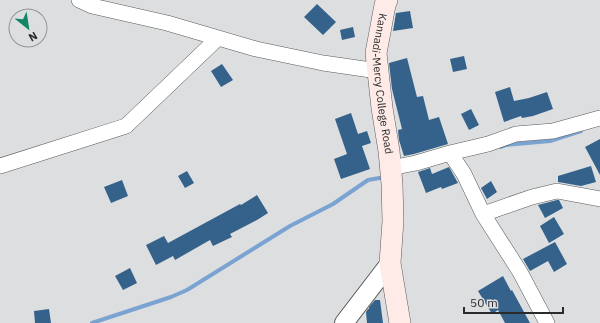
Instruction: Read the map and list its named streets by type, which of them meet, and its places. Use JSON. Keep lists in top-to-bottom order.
{
  "streets": {
    "main road": ["Kannadi-Mercy College Road"]
  },
  "scale_bar": "50 m",
  "north": "bottom right"
}
